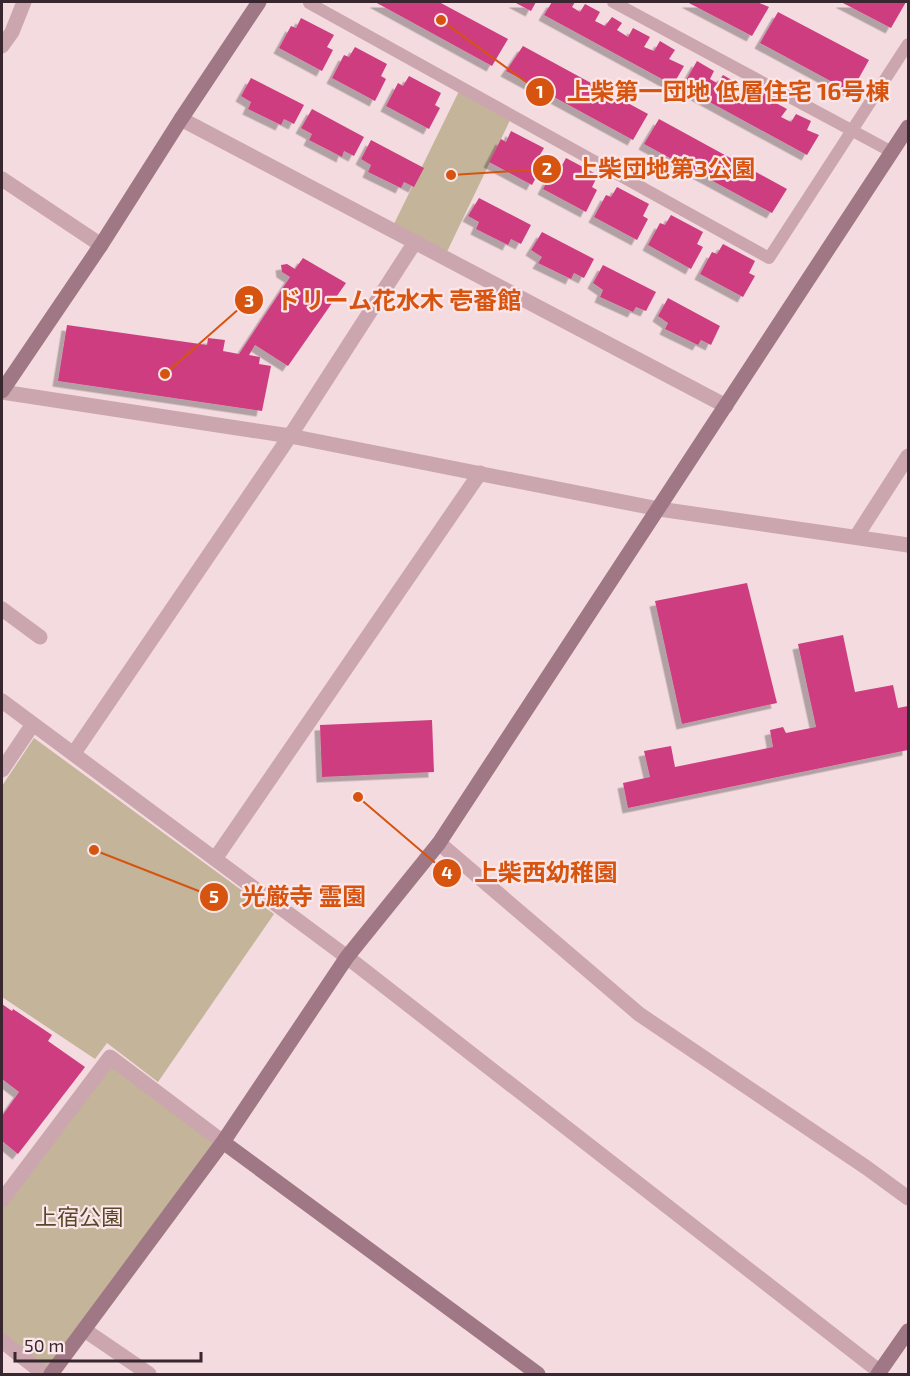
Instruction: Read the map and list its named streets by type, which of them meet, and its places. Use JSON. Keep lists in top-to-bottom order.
{
  "parks": ["上宿公園"],
  "places": [
    "上柴第一団地 低層住宅 16号棟",
    "上柴団地第3公園",
    "ドリーム花水木 壱番館",
    "上柴西幼稚園",
    "光厳寺 霊園"
  ],
  "scale_bar": "50 m"
}
